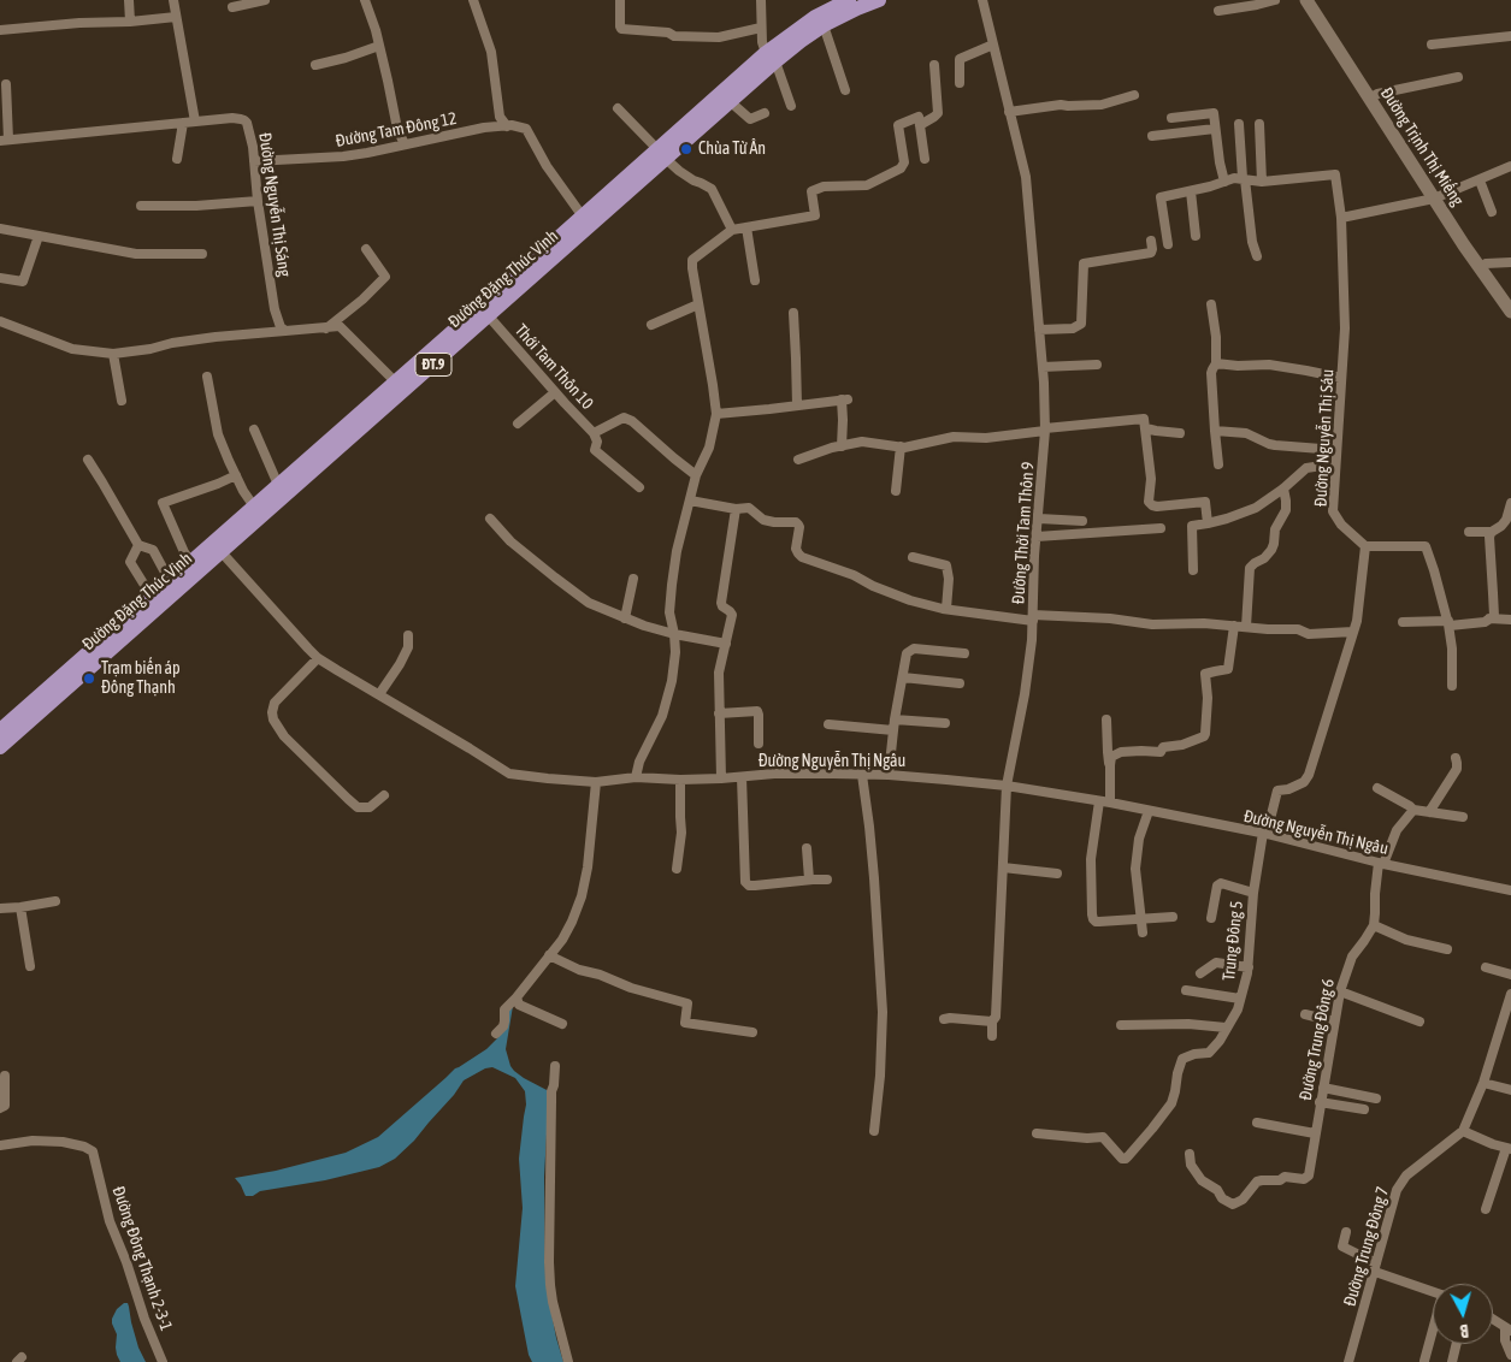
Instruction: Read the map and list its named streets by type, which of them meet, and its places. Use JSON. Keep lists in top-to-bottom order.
{
  "streets": {
    "main road": ["Đường Trịnh Thị Miếng", "Đường Đặng Thúc Vịnh", "ĐT.9"],
    "street": [
      "Đường Tam Đông 12",
      "Đường Nguyễn Thị Sáng",
      "Thới Tam Thôn 10",
      "Đường Nguyễn Thị Sáu",
      "Đường Thời Tam Thôn 9",
      "Đường Nguyễn Thị Ngâu",
      "Trung Đông 5",
      "Đường Trung Đông 6",
      "Đường Trung Đông 7",
      "Đường Đông Thạnh 2-3-1"
    ]
  },
  "crossings": [
    ["Đường Tam Đông 12", "Đường Nguyễn Thị Sáng"],
    ["Đường Đặng Thúc Vịnh", "Thới Tam Thôn 10"],
    ["Đường Đặng Thúc Vịnh", "Đường Nguyễn Thị Ngâu"],
    ["Đường Thời Tam Thôn 9", "Đường Nguyễn Thị Ngâu"],
    ["Đường Nguyễn Thị Ngâu", "Trung Đông 5"]
  ],
  "places": ["Chùa Từ Ân", "Trạm biến áp Đông Thạnh"],
  "north": "bottom"
}
